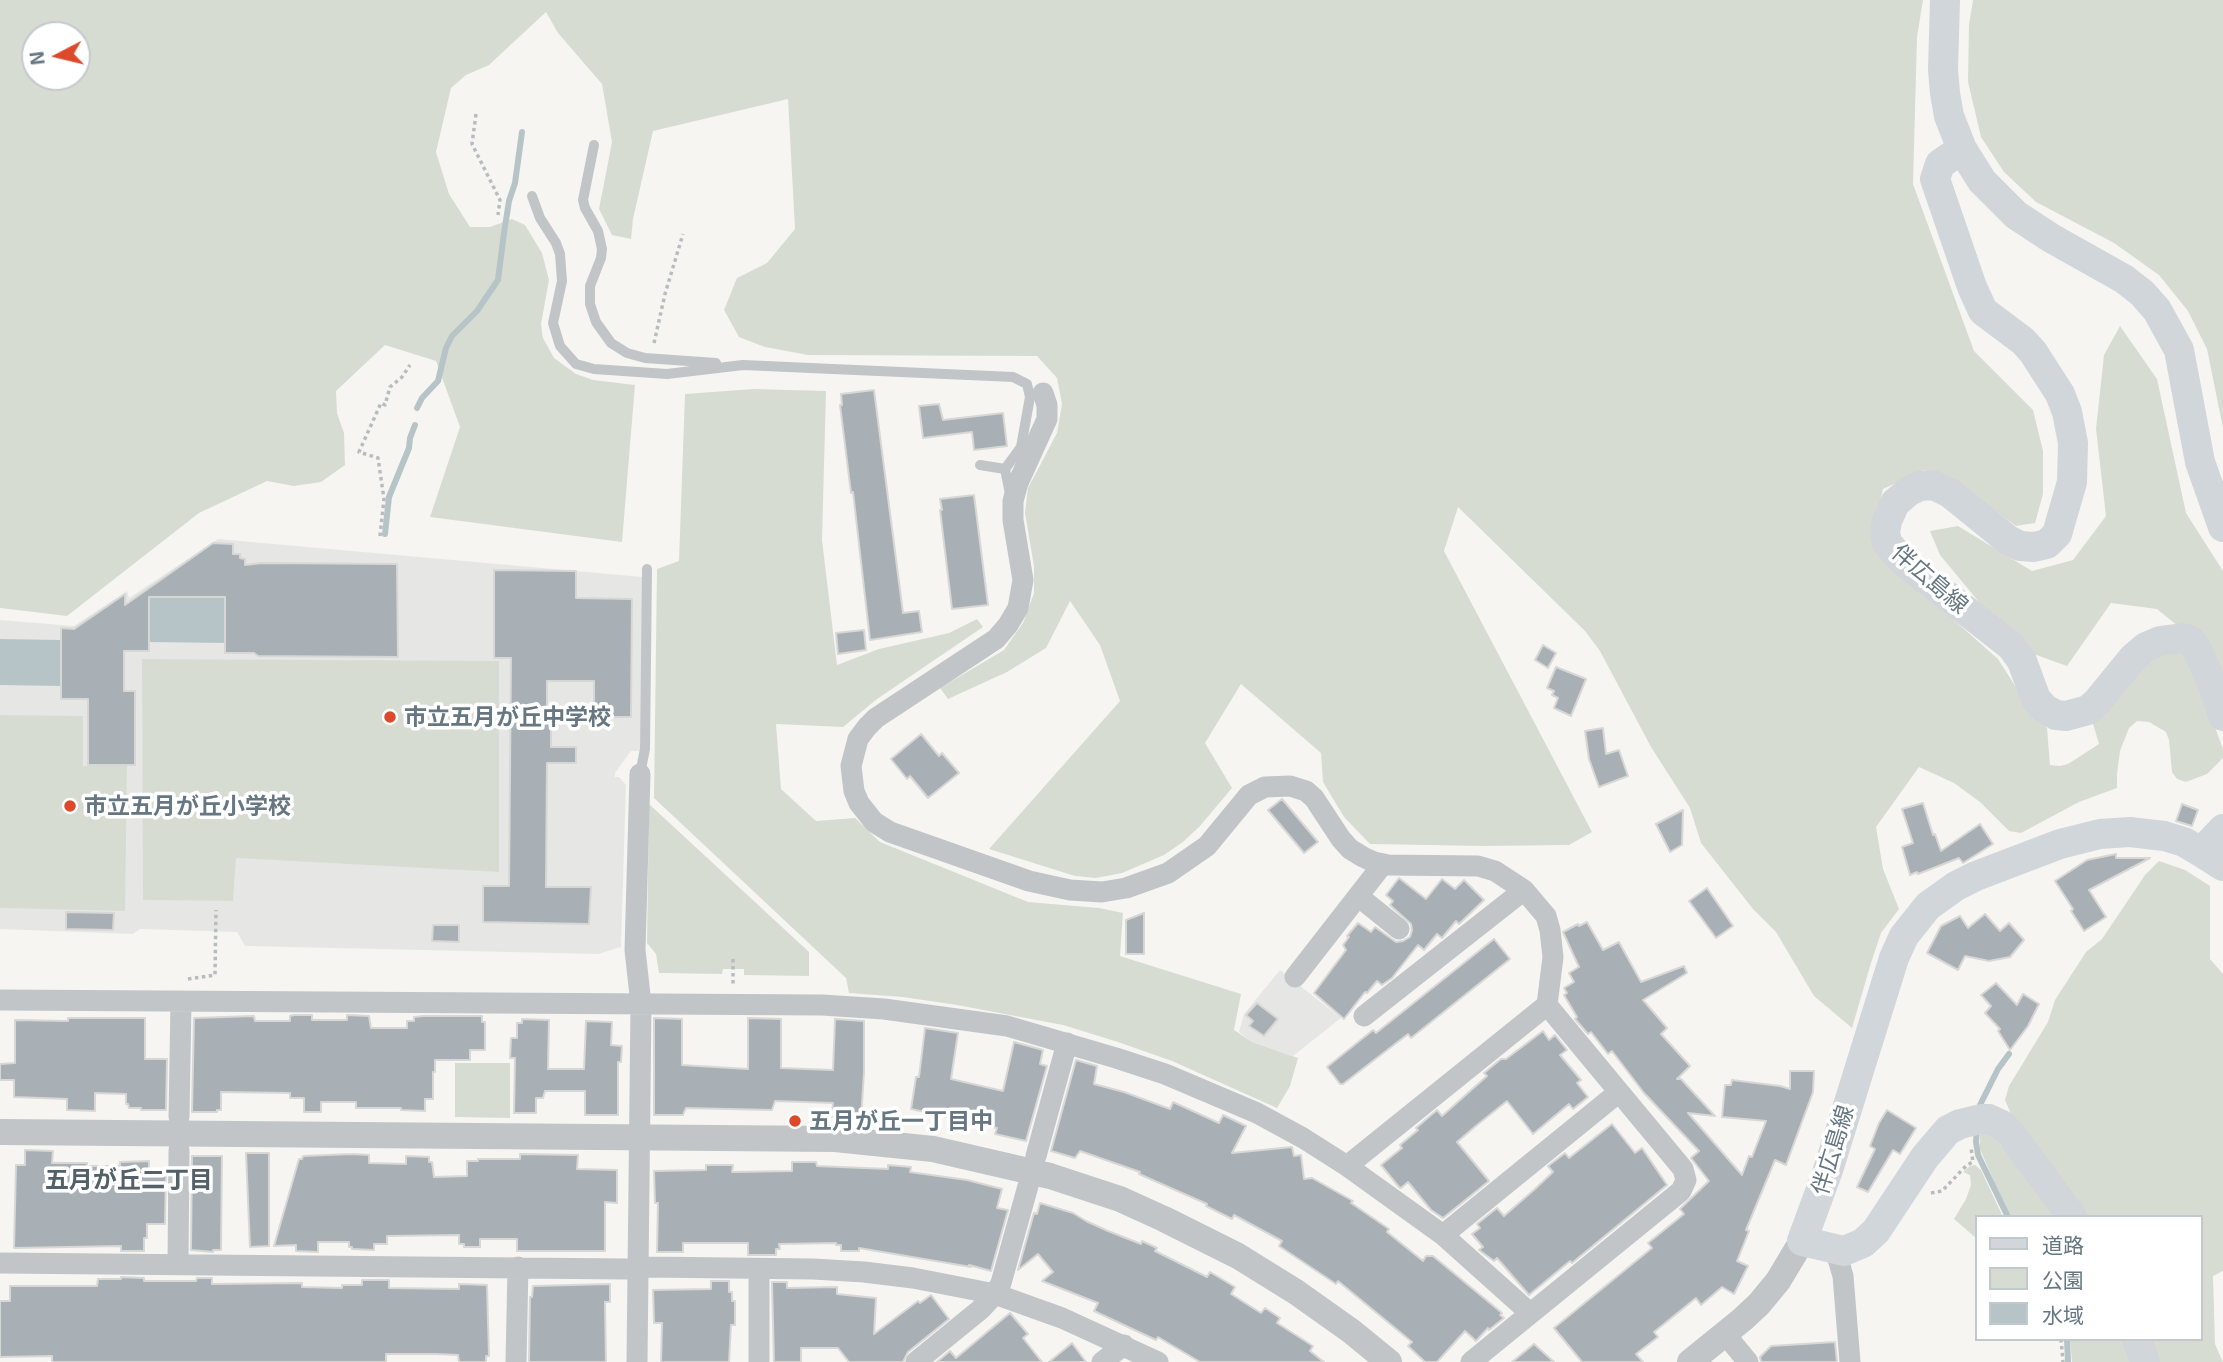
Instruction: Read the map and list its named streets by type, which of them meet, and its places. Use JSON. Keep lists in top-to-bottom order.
{
  "streets": {
    "main road": ["伴広島線"]
  },
  "districts": ["五月が丘二丁目"],
  "places": ["市立五月が丘中学校", "市立五月が丘小学校", "五月が丘一丁目中"],
  "legend": ["道路", "公園", "水域"],
  "north": "left"
}
